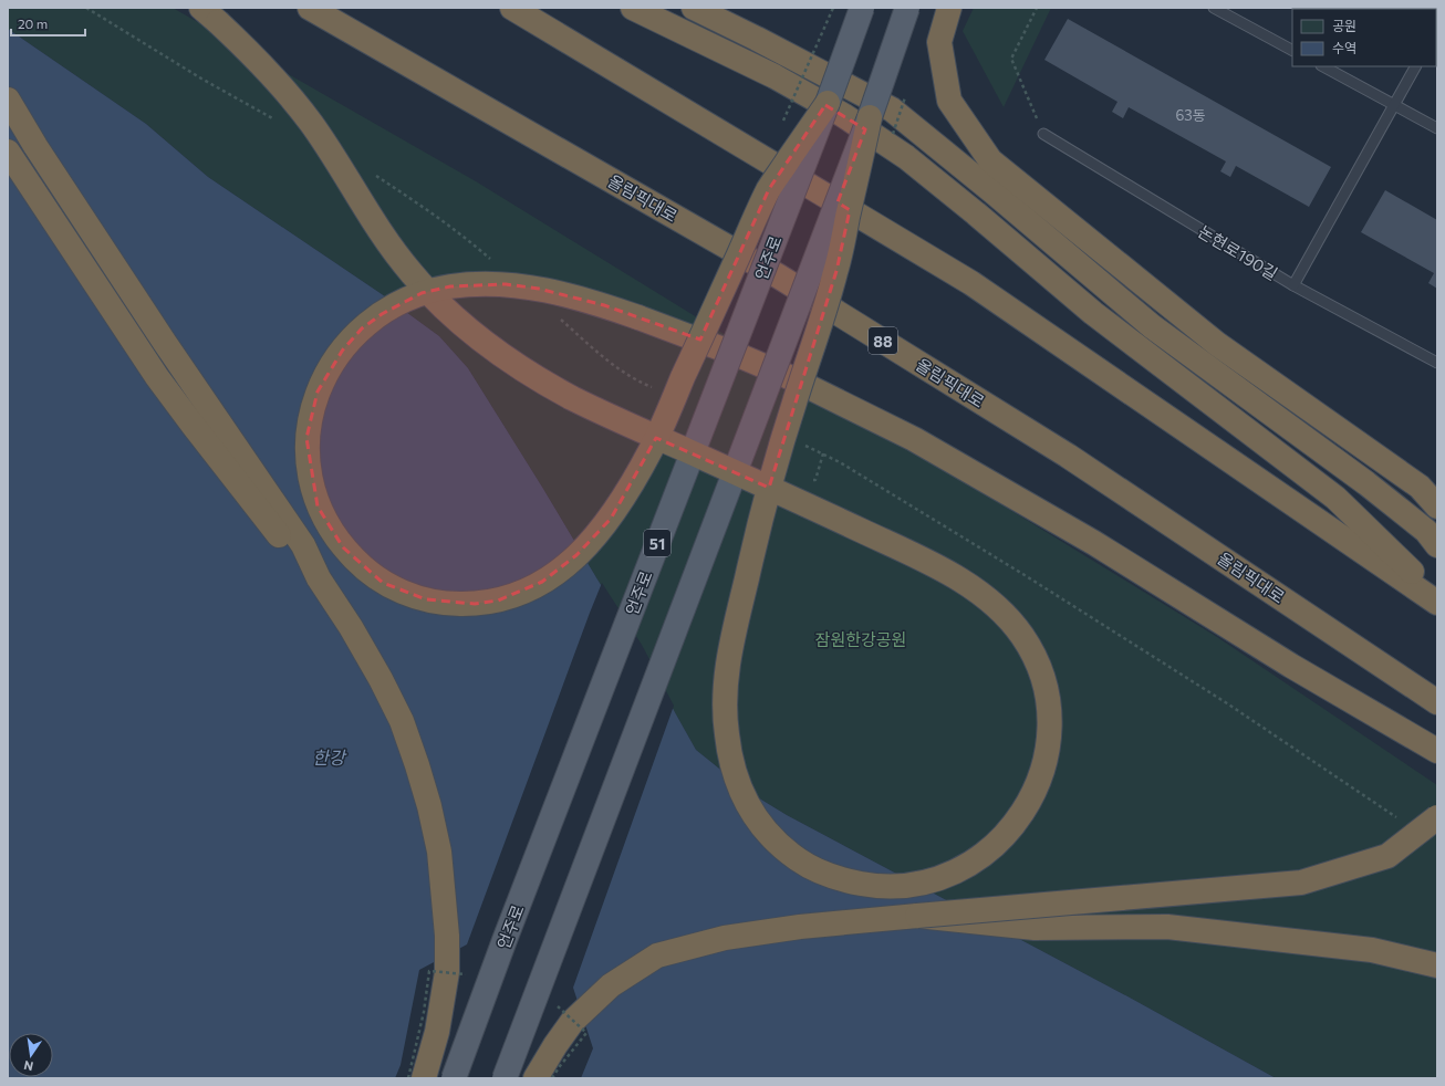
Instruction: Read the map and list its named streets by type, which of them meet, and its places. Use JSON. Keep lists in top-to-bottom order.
{
  "streets": {
    "highway": ["올림픽대로", "88"],
    "main road": ["언주로", "51"],
    "lane": ["논현로190길"]
  },
  "water": ["한강"],
  "parks": ["잠원한강공원"],
  "house_numbers": ["63동"],
  "legend": ["공원", "수역"],
  "scale_bar": "20 m",
  "north": "bottom"
}
